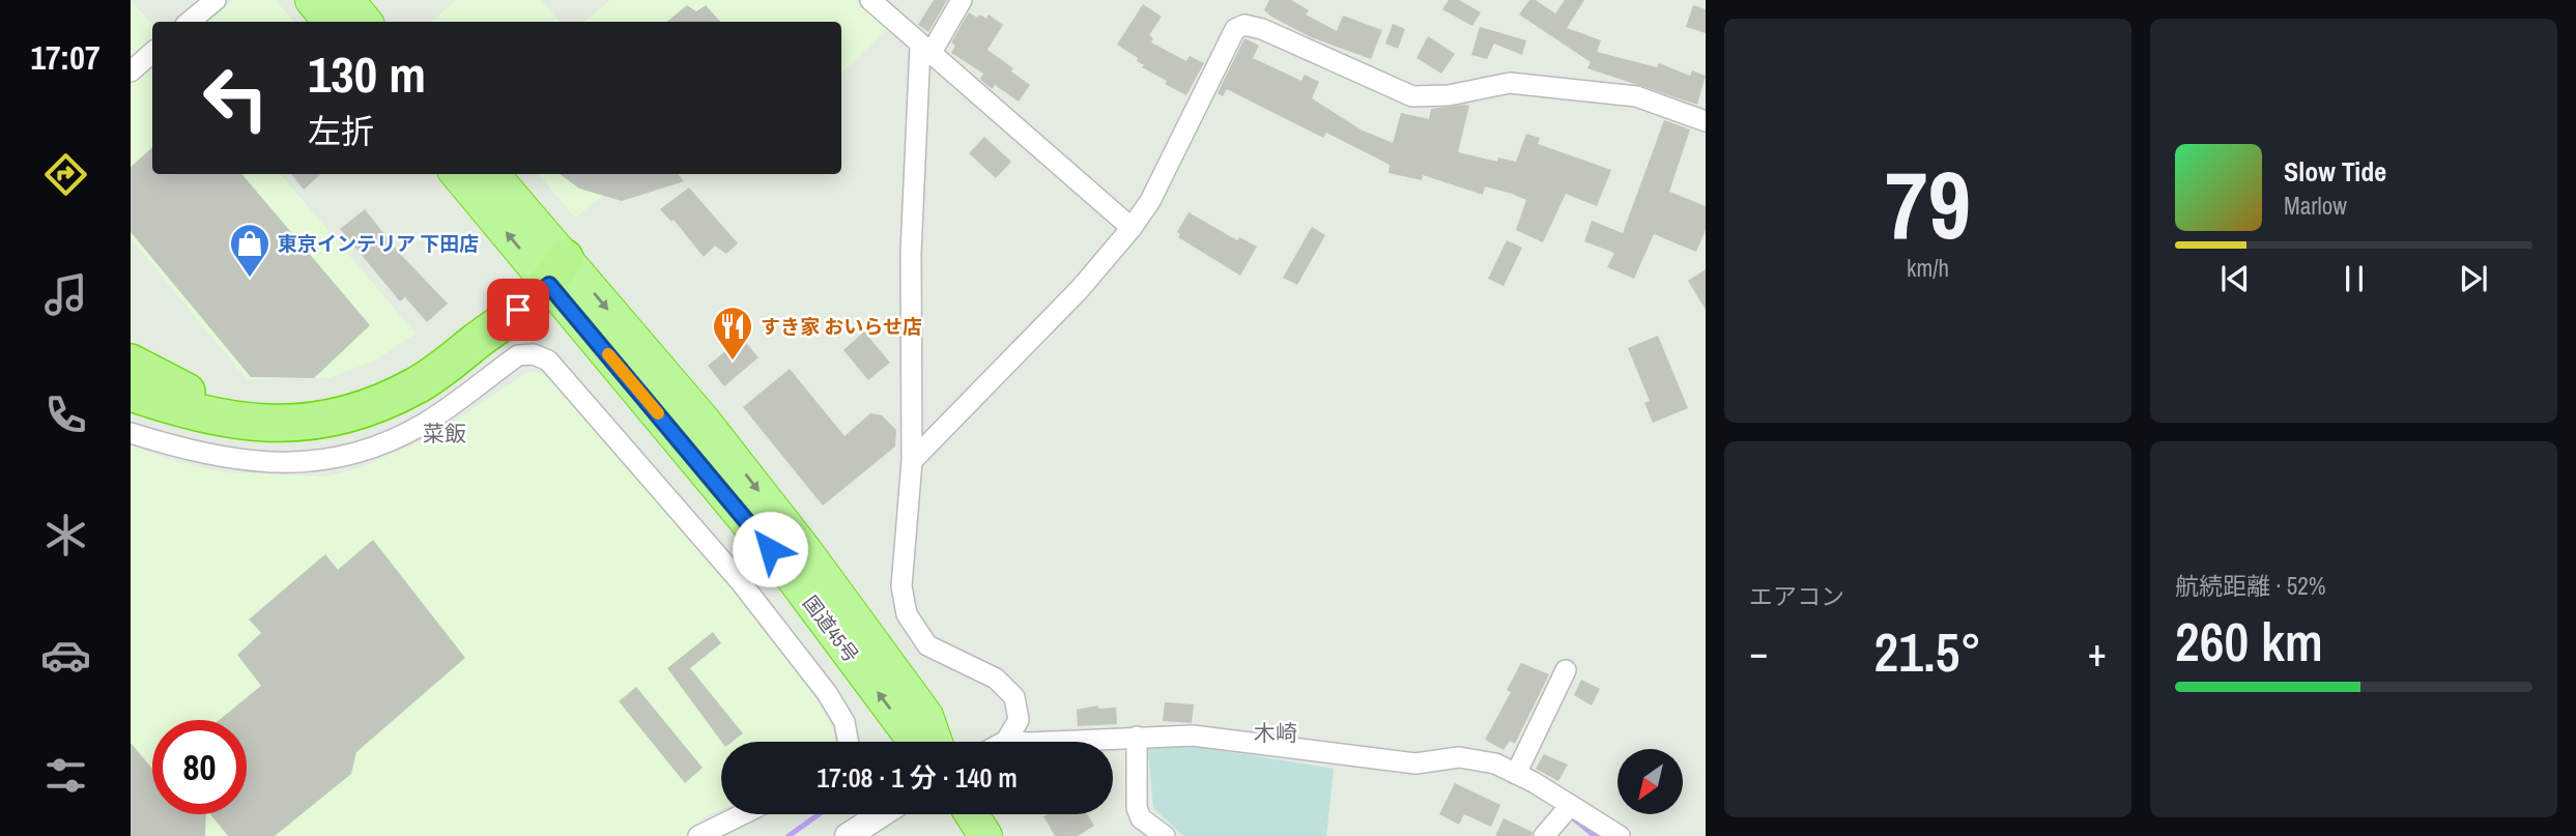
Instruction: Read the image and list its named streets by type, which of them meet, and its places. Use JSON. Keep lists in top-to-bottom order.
{
  "streets": {
    "highway": ["国道45号"]
  },
  "districts": ["菜飯", "木崎"],
  "places": {
    "shop": ["東京インテリア 下田店"],
    "restaurant": ["すき家 おいらせ店"]
  },
  "north": "bottom left",
  "page": {
    "tabs": "17:07",
    "tile": [
      ["79", "km/h"],
      "エアコン",
      ["航続距離 · 52%", "260 km"]
    ],
    "turn": ["130 m", "左折"],
    "song": ["Slow Tide", "Marlow"],
    "heat": ["−", "21.5°", "+"],
    "limit": "80",
    "trip": "17:08 · 1 分 · 140 m"
  }
}
